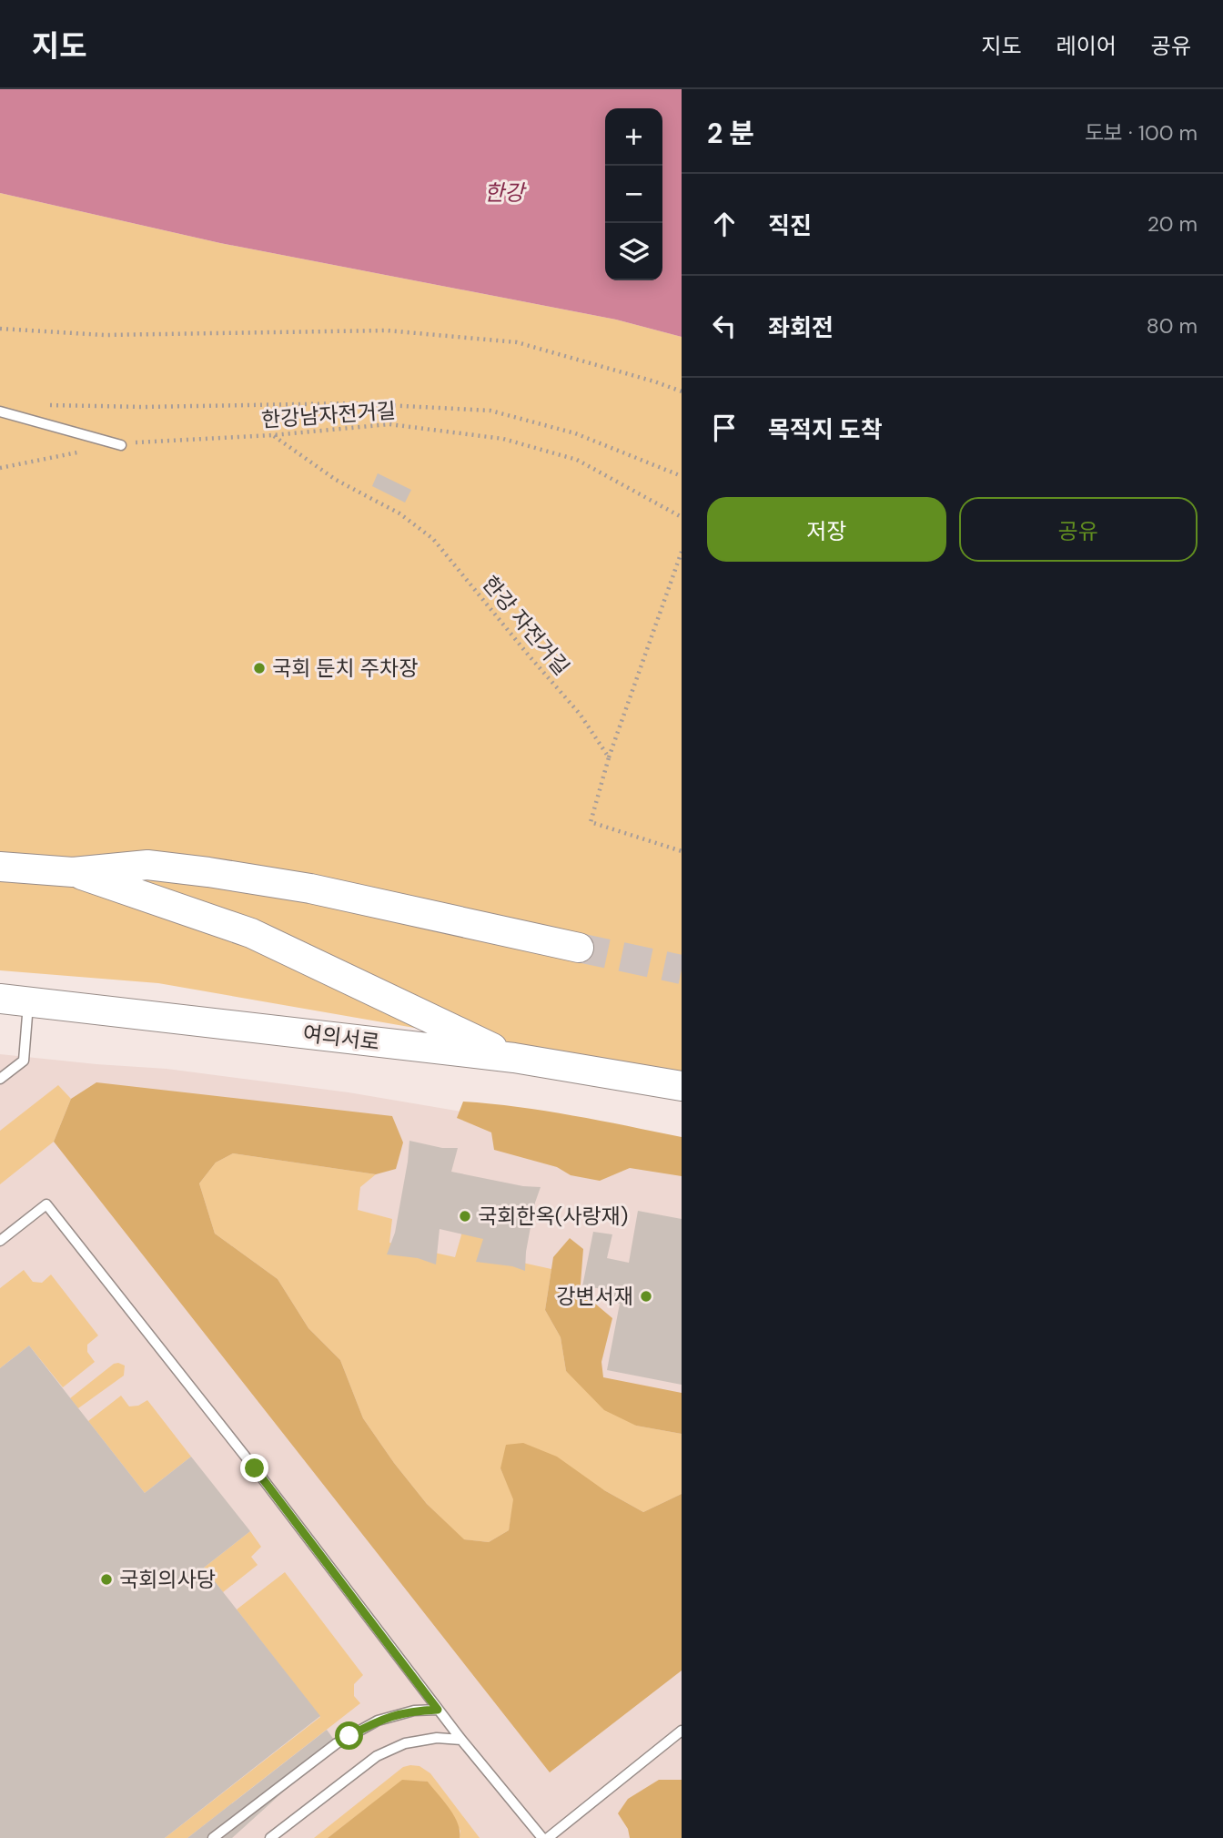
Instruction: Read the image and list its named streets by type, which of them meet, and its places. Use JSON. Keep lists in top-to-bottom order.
{
  "streets": {
    "main road": ["여의서로"],
    "path": ["한강남자전거길", "한강 자전거길"]
  },
  "crossings": [
    ["한강남자전거길", "한강 자전거길"]
  ],
  "water": ["한강"],
  "places": [
    "국회 둔치 주차장",
    "국회한옥(사랑재)",
    "강변서재",
    "국회의사당"
  ],
  "page": {
    "header": "지도",
    "nav": ["지도", "레이어", "공유"],
    "heading": ["2 분", "도보 · 100 m"],
    "map_buttons": ["+", "−"],
    "list": [
      ["직진", "20 m"],
      ["좌회전", "80 m"],
      "목적지 도착"
    ],
    "buttons": ["저장", "공유"]
  }
}
